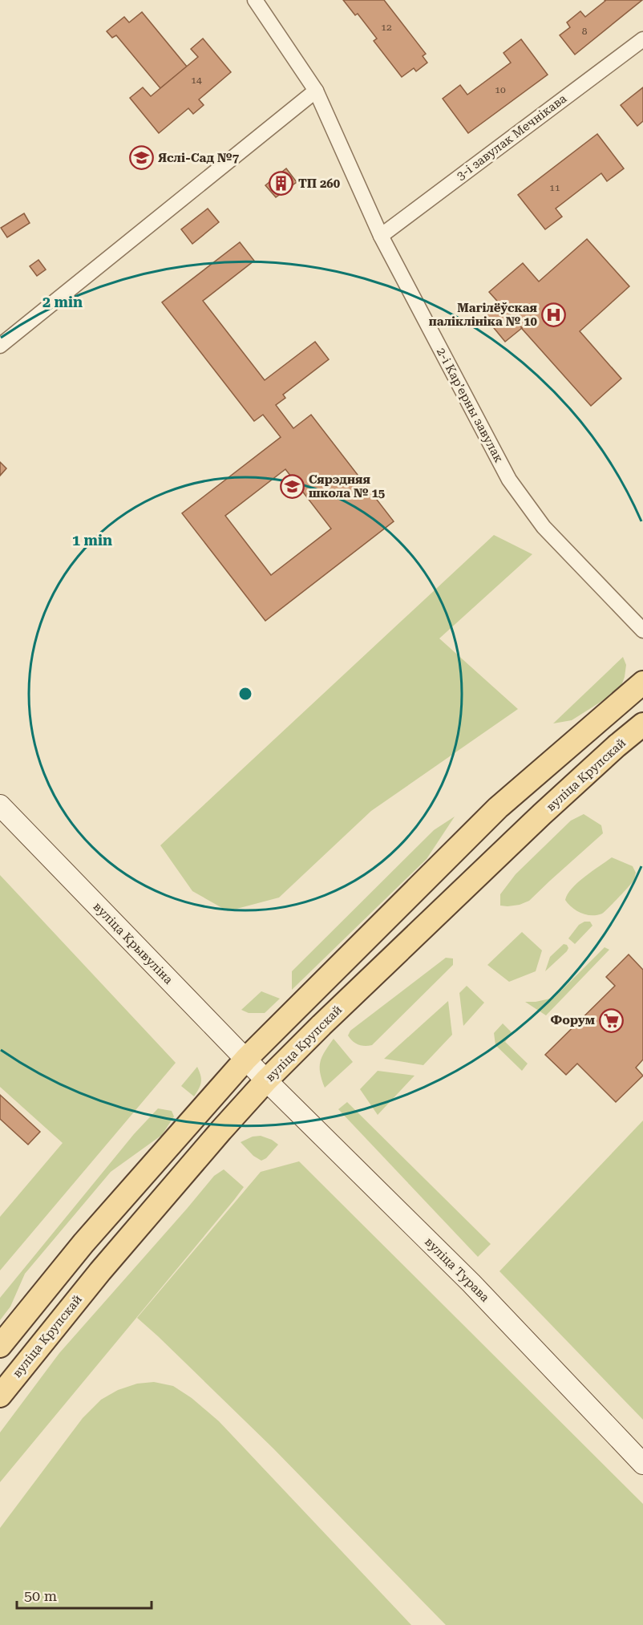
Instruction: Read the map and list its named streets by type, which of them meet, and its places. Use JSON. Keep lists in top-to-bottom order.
{
  "streets": {
    "main road": ["вуліца Крупскай", "вуліца Крывуліна", "вуліца Турава"],
    "street": ["3-і завулак Мечнікава", "2-і Карʼерны завулак"]
  },
  "crossings": [
    ["3-і завулак Мечнікава", "2-і Карʼерны завулак"],
    ["вуліца Крупскай", "вуліца Крывуліна"],
    ["вуліца Крупскай", "вуліца Турава"],
    ["вуліца Крывуліна", "вуліца Турава"]
  ],
  "places": {
    "school or university": ["Яслі-Сад №7", "Сярэдняя школа № 15"],
    "building": ["ТП 260"],
    "hospital": ["Магілёўская паліклініка № 10"],
    "supermarket": ["Форум"]
  },
  "house_numbers": [
    "12",
    "8",
    "14",
    "10",
    "11"
  ],
  "scale_bar": "50 m",
  "rings": ["2 min", "1 min"]
}
